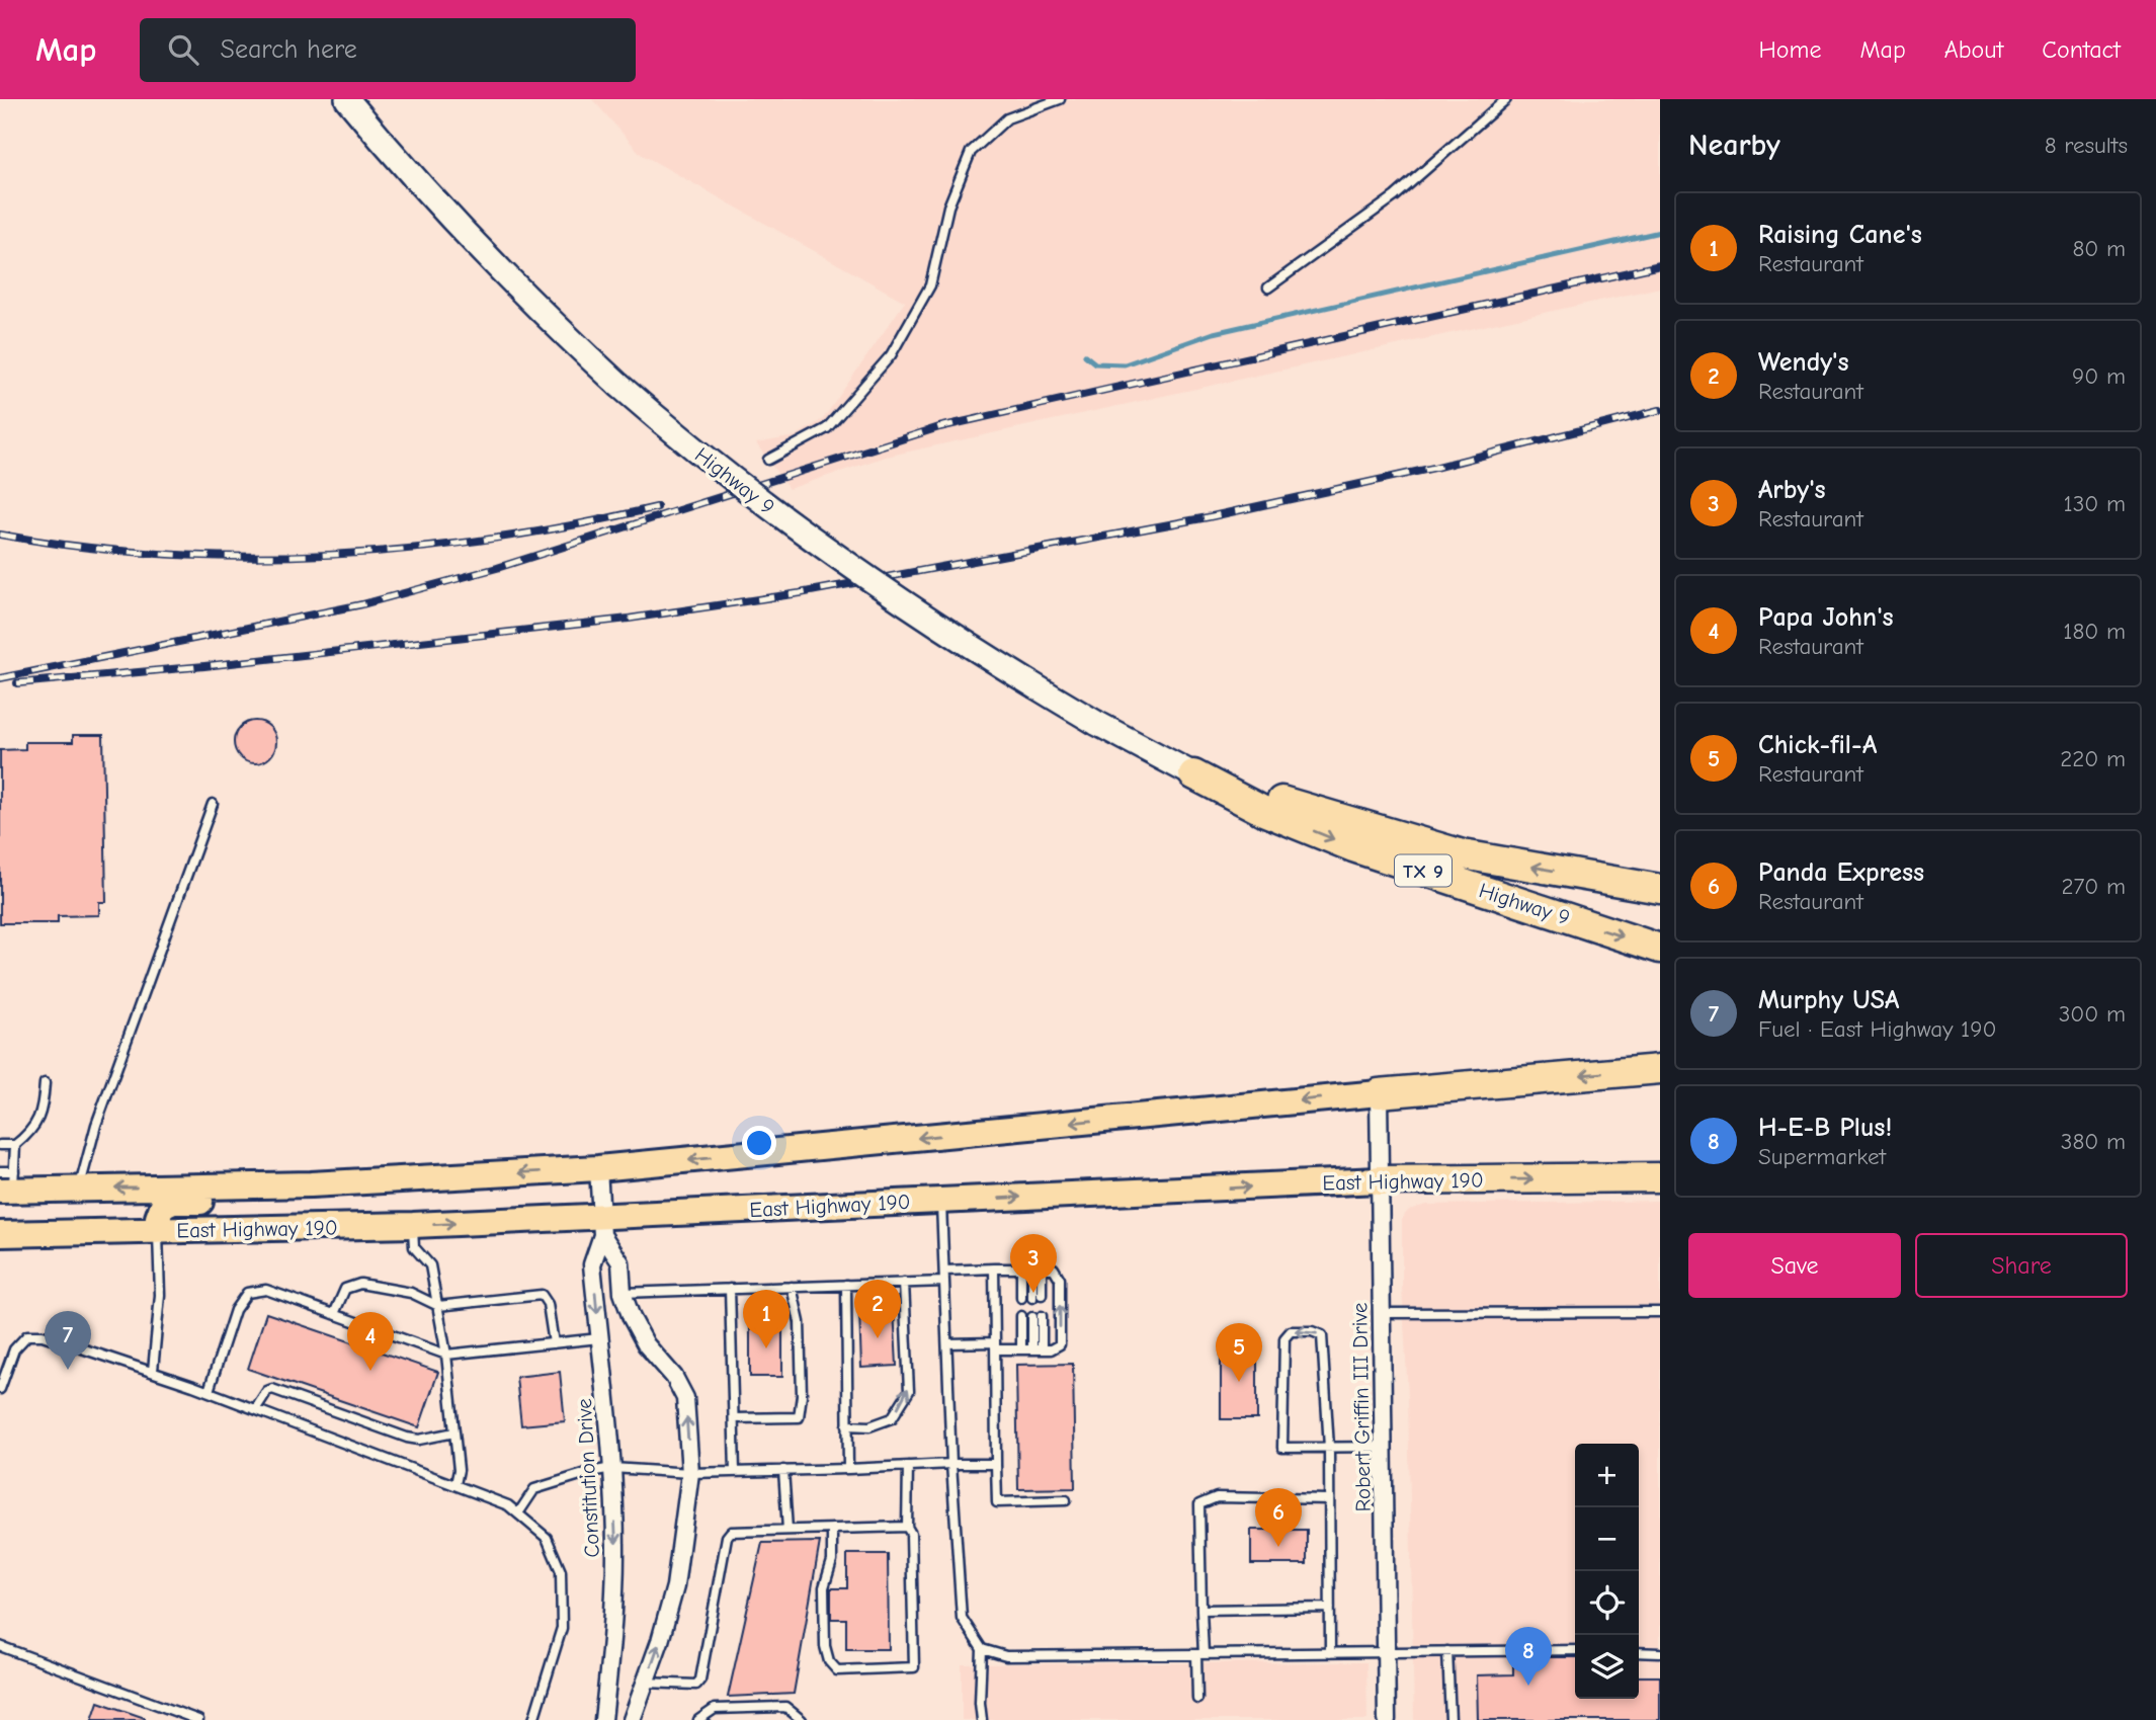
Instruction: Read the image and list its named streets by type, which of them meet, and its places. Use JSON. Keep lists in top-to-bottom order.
{
  "streets": {
    "highway": ["Highway 9", "TX 9", "East Highway 190"],
    "street": ["Robert Griffin III Drive", "Constitution Drive"]
  },
  "crossings": [
    ["East Highway 190", "Robert Griffin III Drive"],
    ["East Highway 190", "Constitution Drive"]
  ],
  "page": {
    "header": "Map",
    "search": "Search here",
    "nav": [
      "Home",
      "Map",
      "About",
      "Contact"
    ],
    "heading": ["Nearby", "8 results"],
    "list": [
      {
        "mark": "1",
        "name": "Raising Cane's",
        "note": "Restaurant",
        "value": "80 m"
      },
      {
        "mark": "2",
        "name": "Wendy's",
        "note": "Restaurant",
        "value": "90 m"
      },
      {
        "mark": "3",
        "name": "Arby's",
        "note": "Restaurant",
        "value": "130 m"
      },
      {
        "mark": "4",
        "name": "Papa John's",
        "note": "Restaurant",
        "value": "180 m"
      },
      {
        "mark": "5",
        "name": "Chick-fil-A",
        "note": "Restaurant",
        "value": "220 m"
      },
      {
        "mark": "6",
        "name": "Panda Express",
        "note": "Restaurant",
        "value": "270 m"
      },
      {
        "mark": "7",
        "name": "Murphy USA",
        "note": "Fuel · East Highway 190",
        "value": "300 m"
      },
      {
        "mark": "8",
        "name": "H-E-B Plus!",
        "note": "Supermarket",
        "value": "380 m"
      }
    ],
    "buttons": ["Save", "Share"],
    "pins": [
      "3",
      "2",
      "1",
      "7",
      "4",
      "5",
      "6",
      "8"
    ],
    "map_buttons": ["+", "−"]
  }
}
